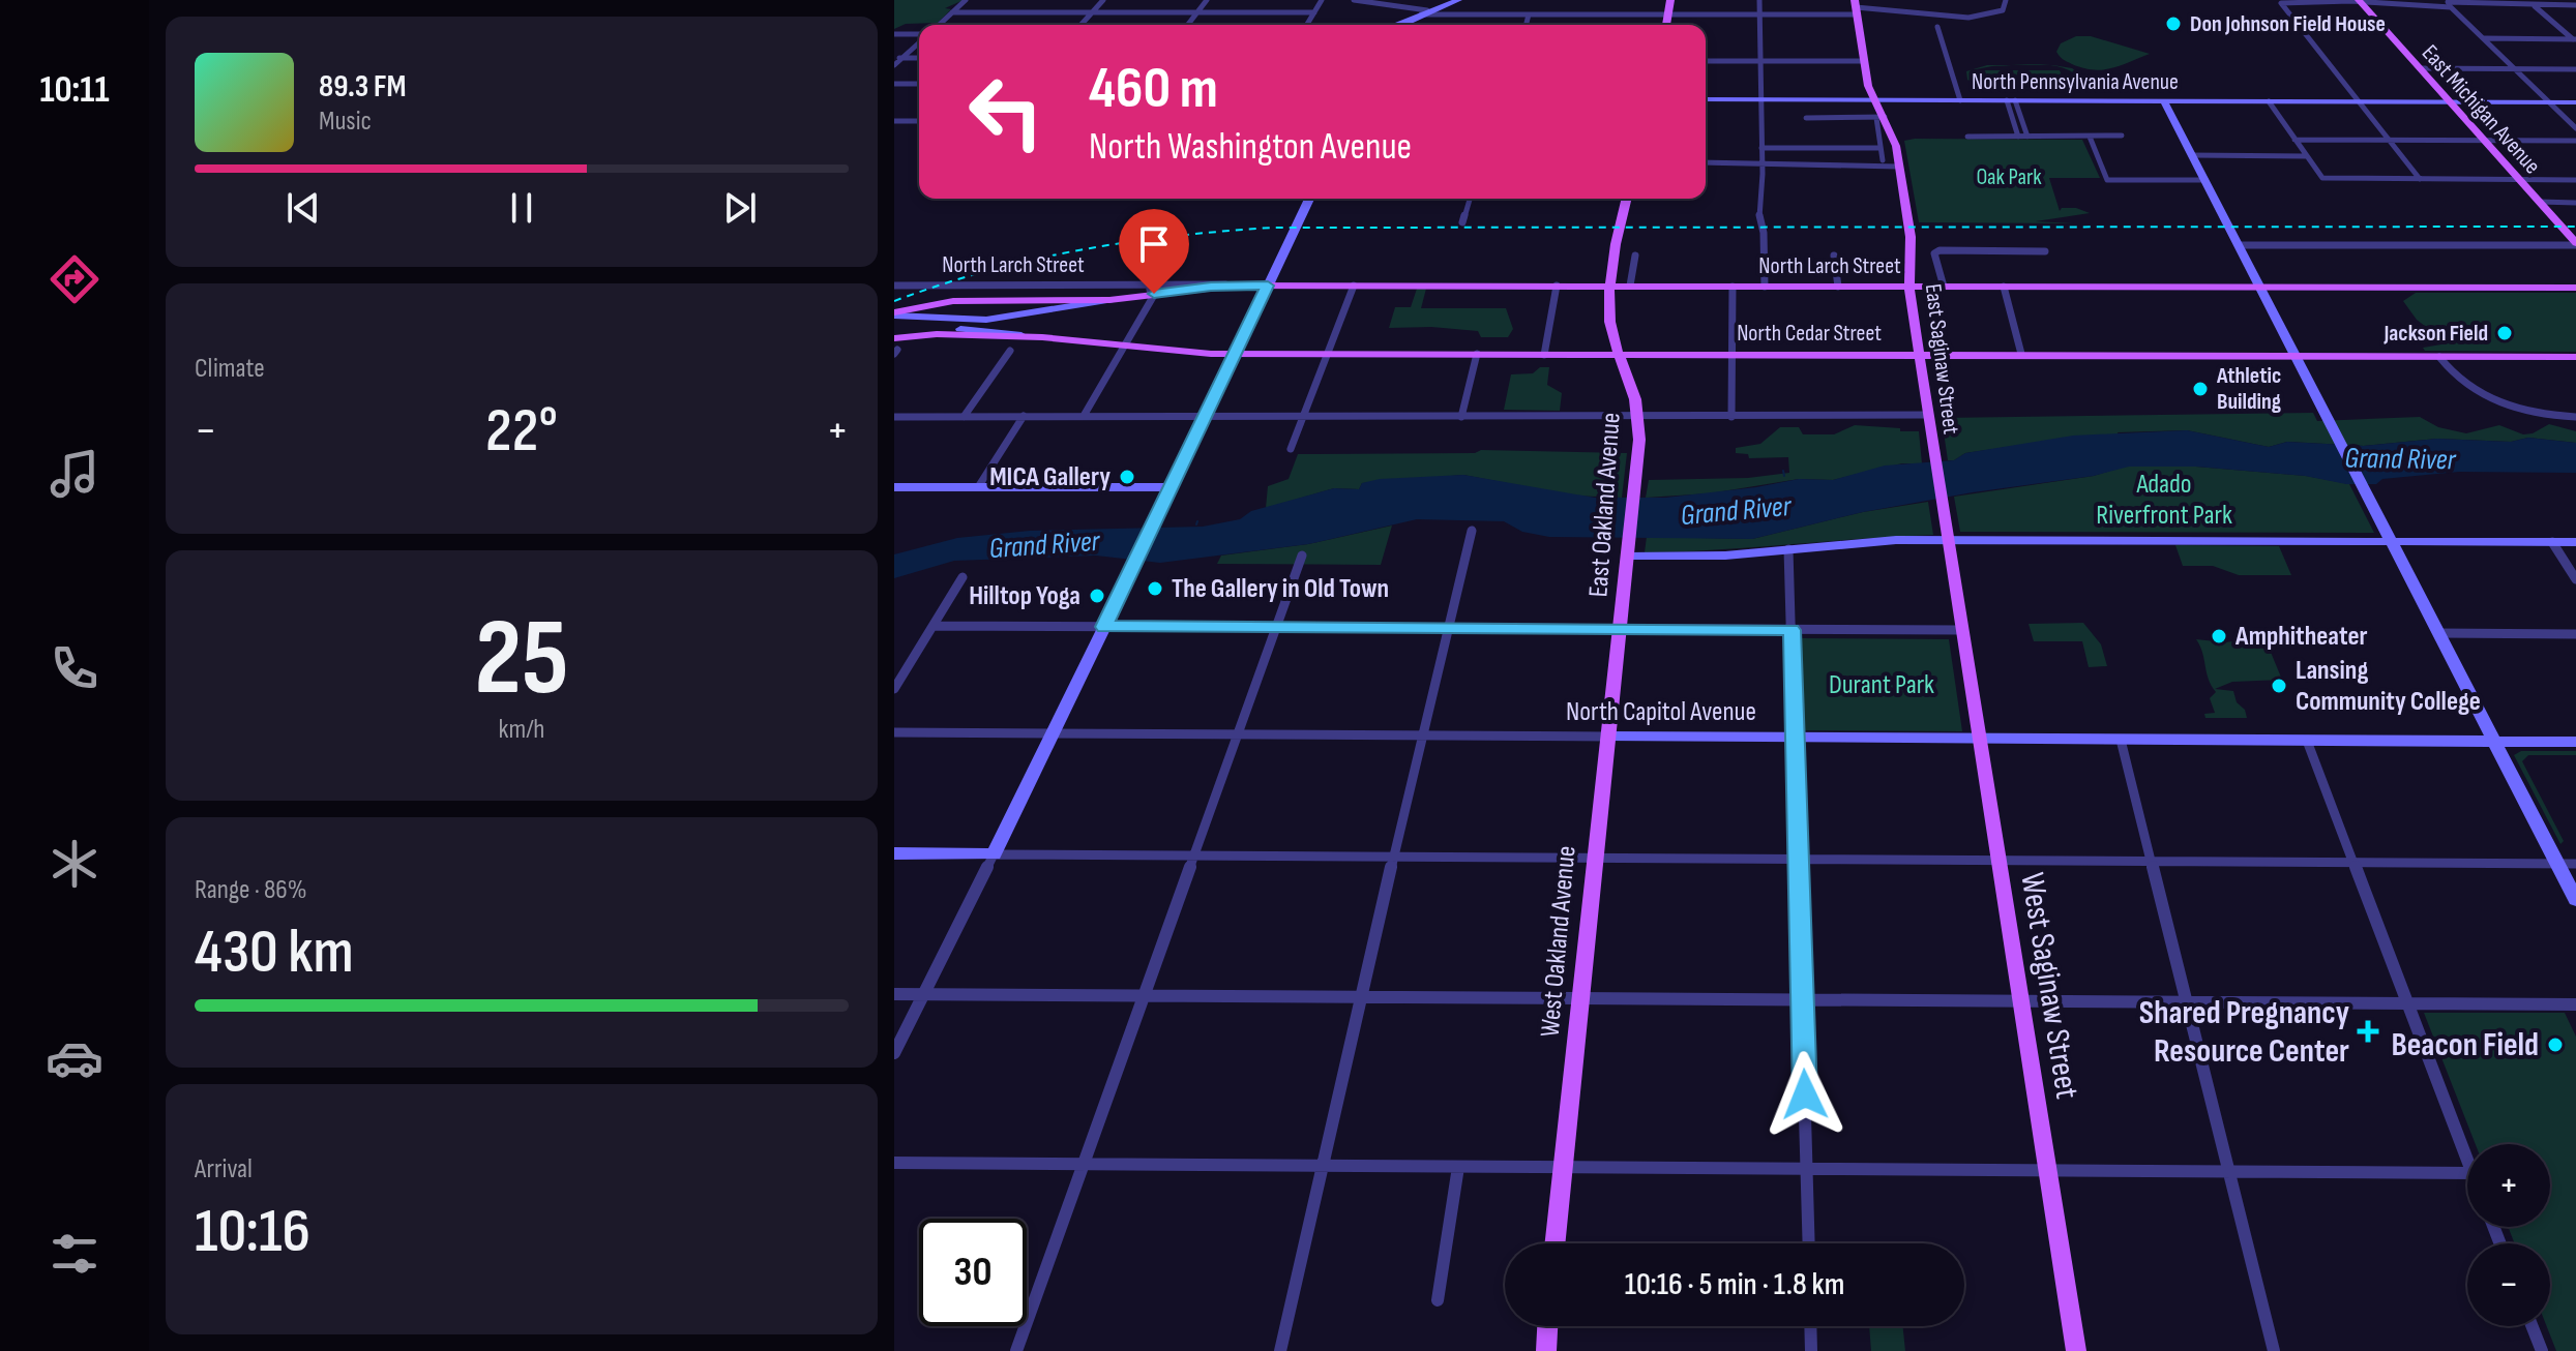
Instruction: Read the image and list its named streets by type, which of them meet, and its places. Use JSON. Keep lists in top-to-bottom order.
{
  "streets": {
    "main road": [
      "East Michigan Avenue",
      "North Larch Street",
      "North Cedar Street",
      "East Saginaw Street",
      "East Oakland Avenue",
      "West Oakland Avenue",
      "West Saginaw Street"
    ],
    "street": ["North Pennsylvania Avenue", "North Capitol Avenue"]
  },
  "crossings": [
    ["North Pennsylvania Avenue", "East Michigan Avenue"],
    ["North Pennsylvania Avenue", "East Saginaw Street"],
    ["North Larch Street", "East Saginaw Street"],
    ["North Larch Street", "East Oakland Avenue"],
    ["North Cedar Street", "East Saginaw Street"],
    ["North Cedar Street", "East Oakland Avenue"],
    ["East Saginaw Street", "West Saginaw Street"],
    ["East Oakland Avenue", "West Oakland Avenue"],
    ["North Capitol Avenue", "West Oakland Avenue"],
    ["North Capitol Avenue", "West Saginaw Street"]
  ],
  "water": ["Grand River"],
  "parks": ["Oak Park", "Adado Riverfront Park", "Durant Park"],
  "places": {
    "other": [
      "Don Johnson Field House",
      "Jackson Field",
      "Athletic Building",
      "MICA Gallery",
      "The Gallery in Old Town",
      "Hilltop Yoga",
      "Amphitheater",
      "Lansing Community College",
      "Beacon Field"
    ],
    "health": ["Shared Pregnancy Resource Center"]
  },
  "page": {
    "tabs": "10:11",
    "turn": ["460 m", "North Washington Avenue"],
    "song": ["89.3 FM", "Music"],
    "tile": [
      "Climate",
      ["25", "km/h"],
      ["Range · 86%", "430 km"],
      ["Arrival", "10:16"]
    ],
    "heat": ["−", "22°", "+"],
    "map_buttons": ["+", "−"],
    "limit": "30",
    "trip": "10:16 · 5 min · 1.8 km"
  }
}
